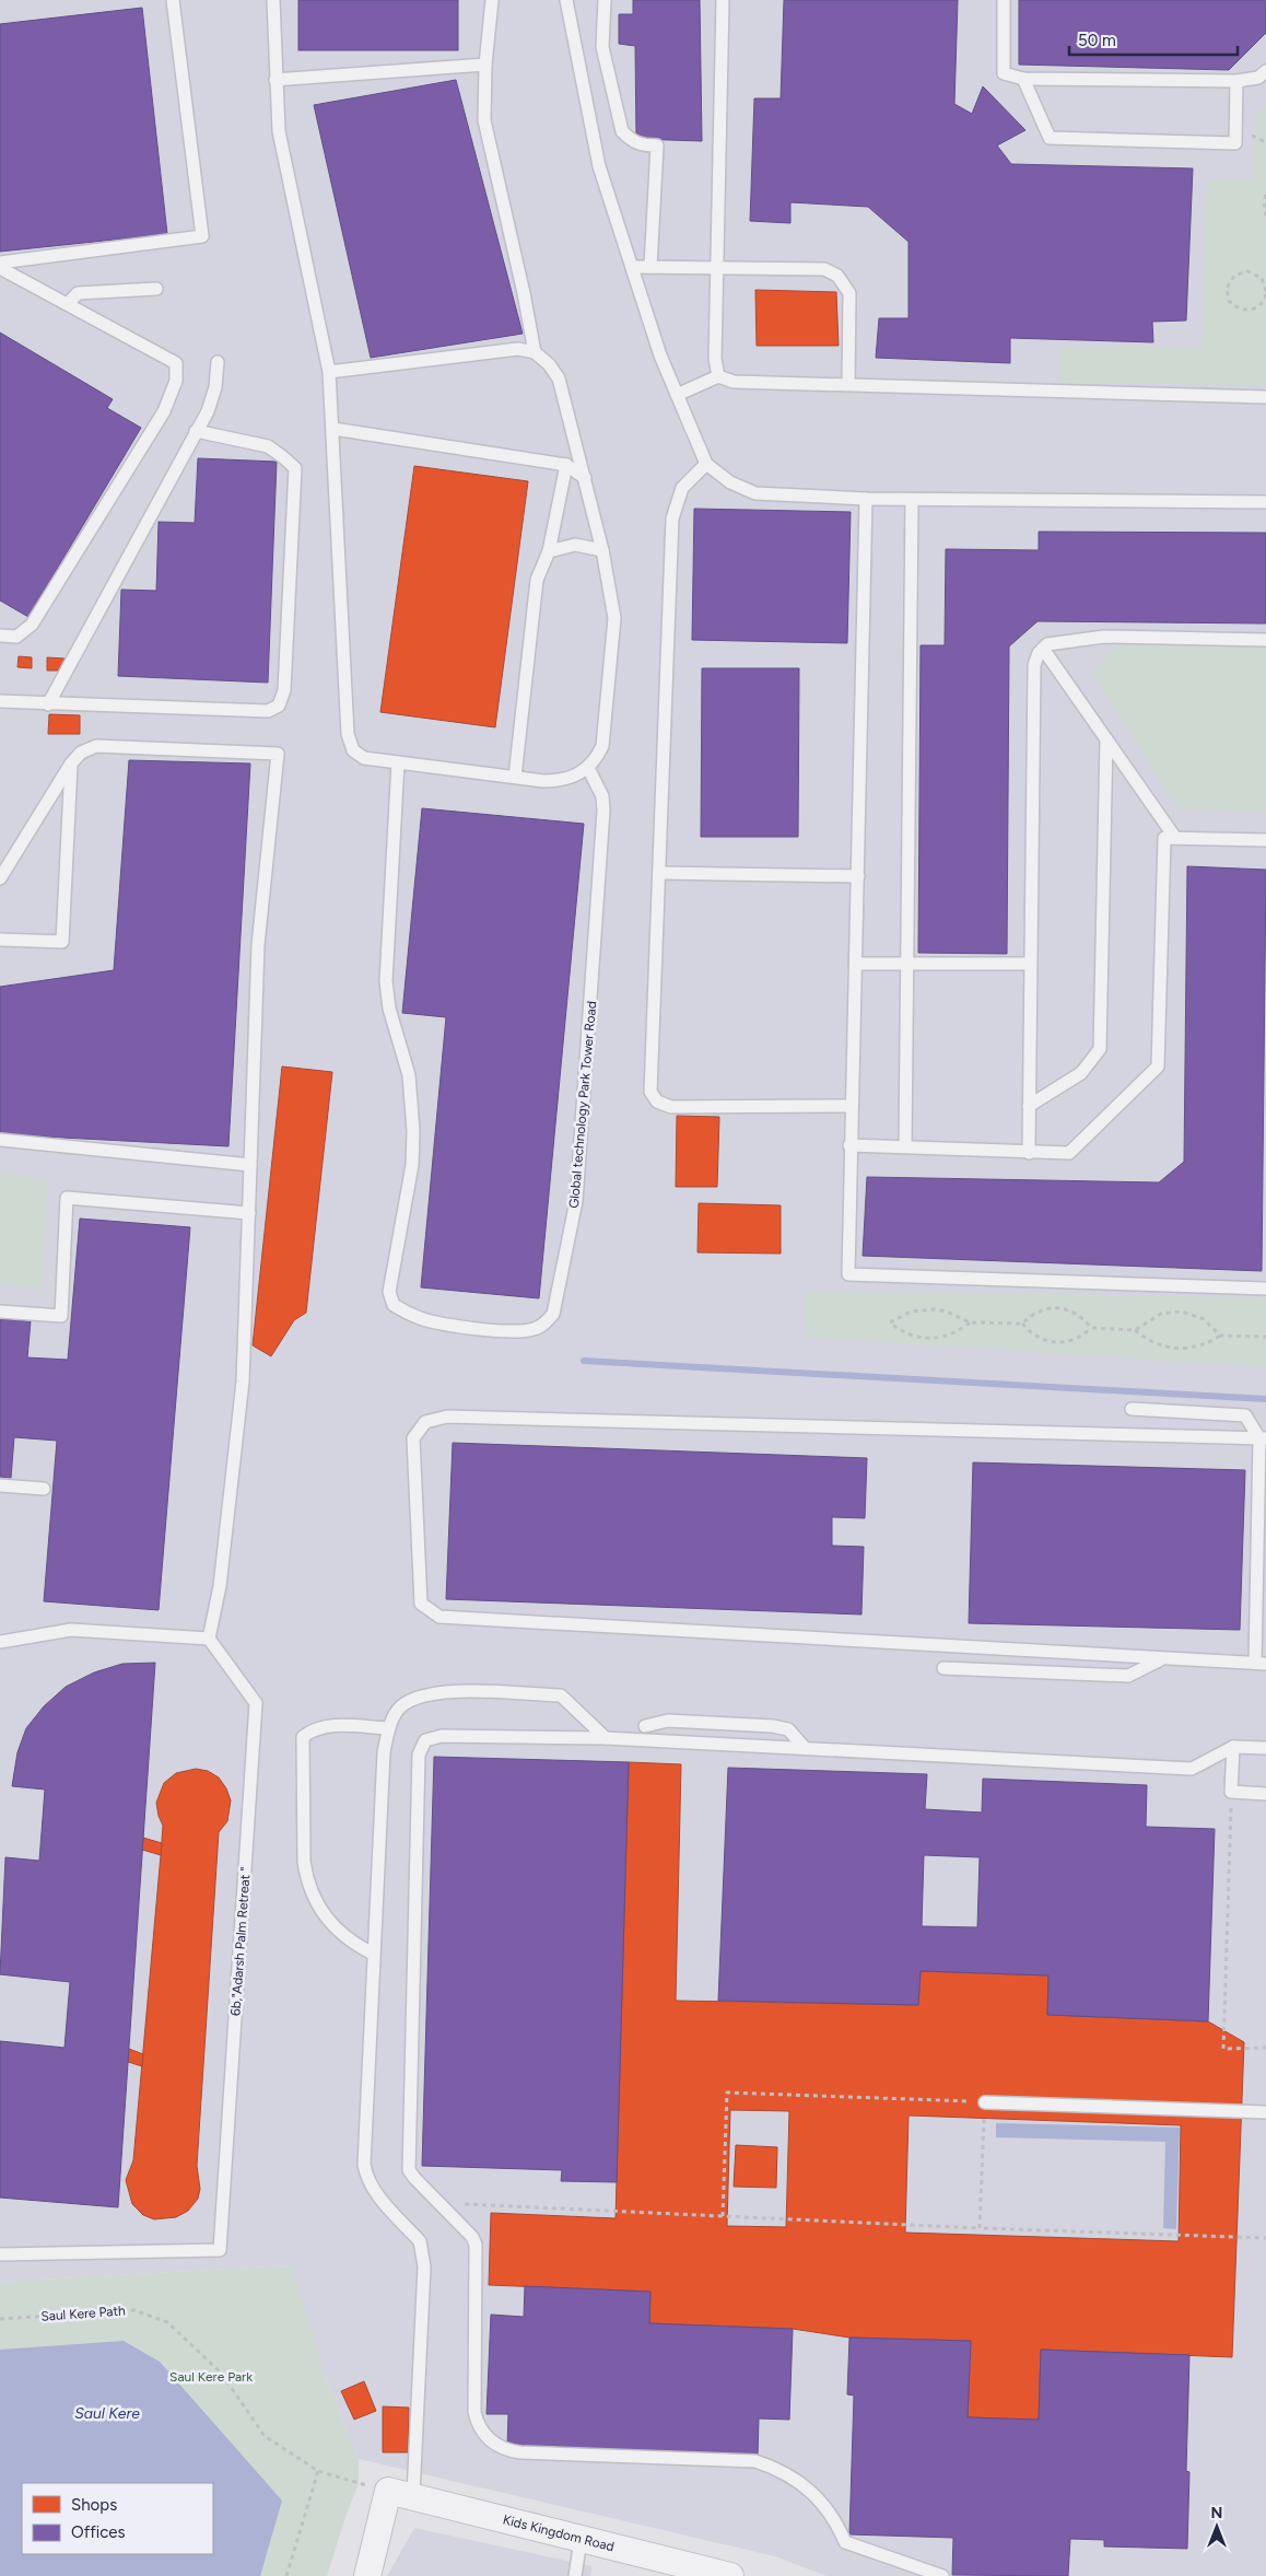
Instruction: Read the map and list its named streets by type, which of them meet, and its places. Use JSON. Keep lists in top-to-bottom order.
{
  "streets": {
    "street": ["Kids Kingdom Road"],
    "lane": ["Global technology Park Tower Road", "6b,\"Adarsh Palm Retreat \""],
    "path": ["Saul Kere Path"]
  },
  "crossings": [
    ["Saul Kere Path", "Kids Kingdom Road"]
  ],
  "water": ["Saul Kere"],
  "parks": ["Saul Kere Park"],
  "legend": ["Shops", "Offices"],
  "scale_bar": "50 m",
  "north": "top"
}
